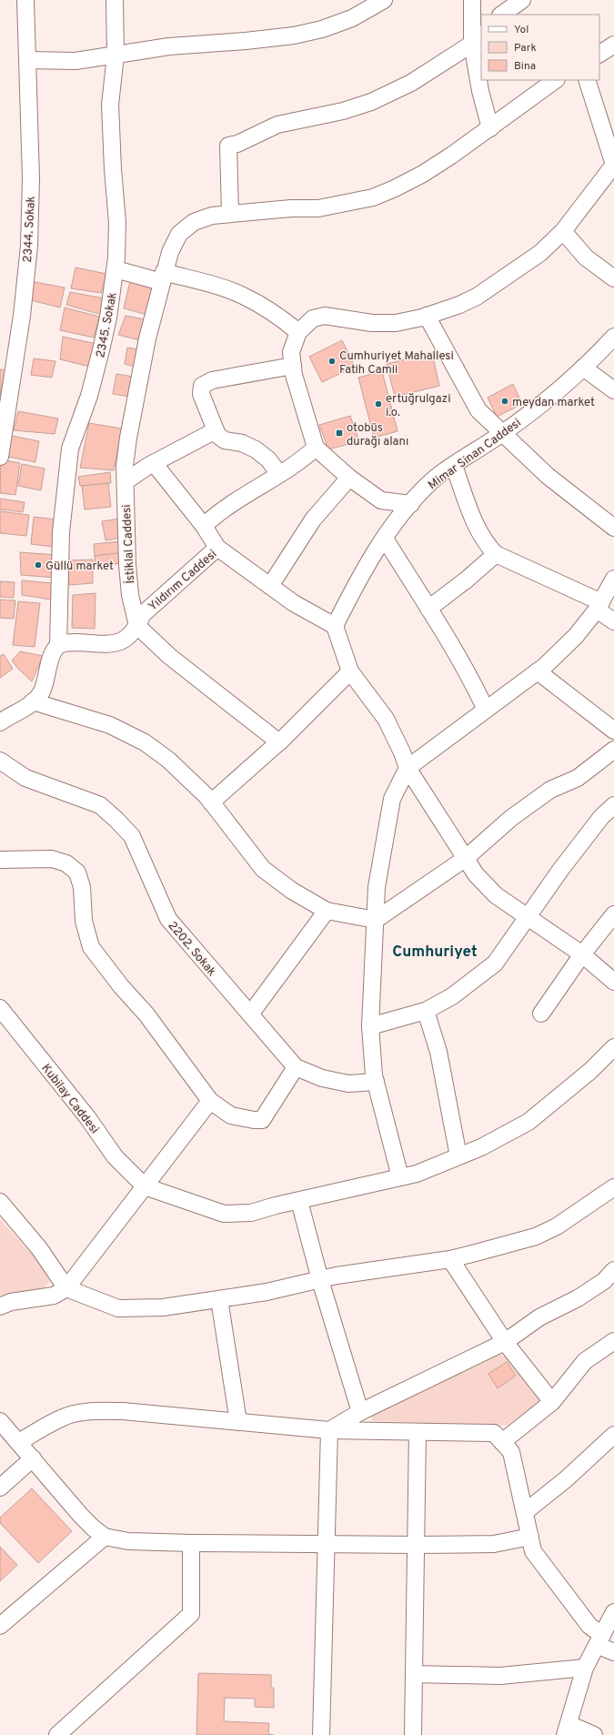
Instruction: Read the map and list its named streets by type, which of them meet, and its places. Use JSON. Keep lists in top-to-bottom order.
{
  "streets": {
    "street": [
      "2344. Sokak",
      "2345. Sokak",
      "Mimar Sinan Caddesi",
      "İstiklal Caddesi",
      "Yıldırım Caddesi",
      "2202. Sokak",
      "Kubilay Caddesi"
    ]
  },
  "crossings": [
    ["2345. Sokak", "Yıldırım Caddesi"],
    ["Mimar Sinan Caddesi", "Yıldırım Caddesi"],
    ["İstiklal Caddesi", "Yıldırım Caddesi"]
  ],
  "districts": ["Cumhuriyet"],
  "places": {
    "other": [
      "Cumhuriyet Mahallesi Fatih Camii",
      "meydan market",
      "ertuğrulgazi i.o.",
      "Güllü market"
    ],
    "transit": ["otobüs durağı alanı"]
  },
  "legend": ["Yol", "Park", "Bina"]
}
